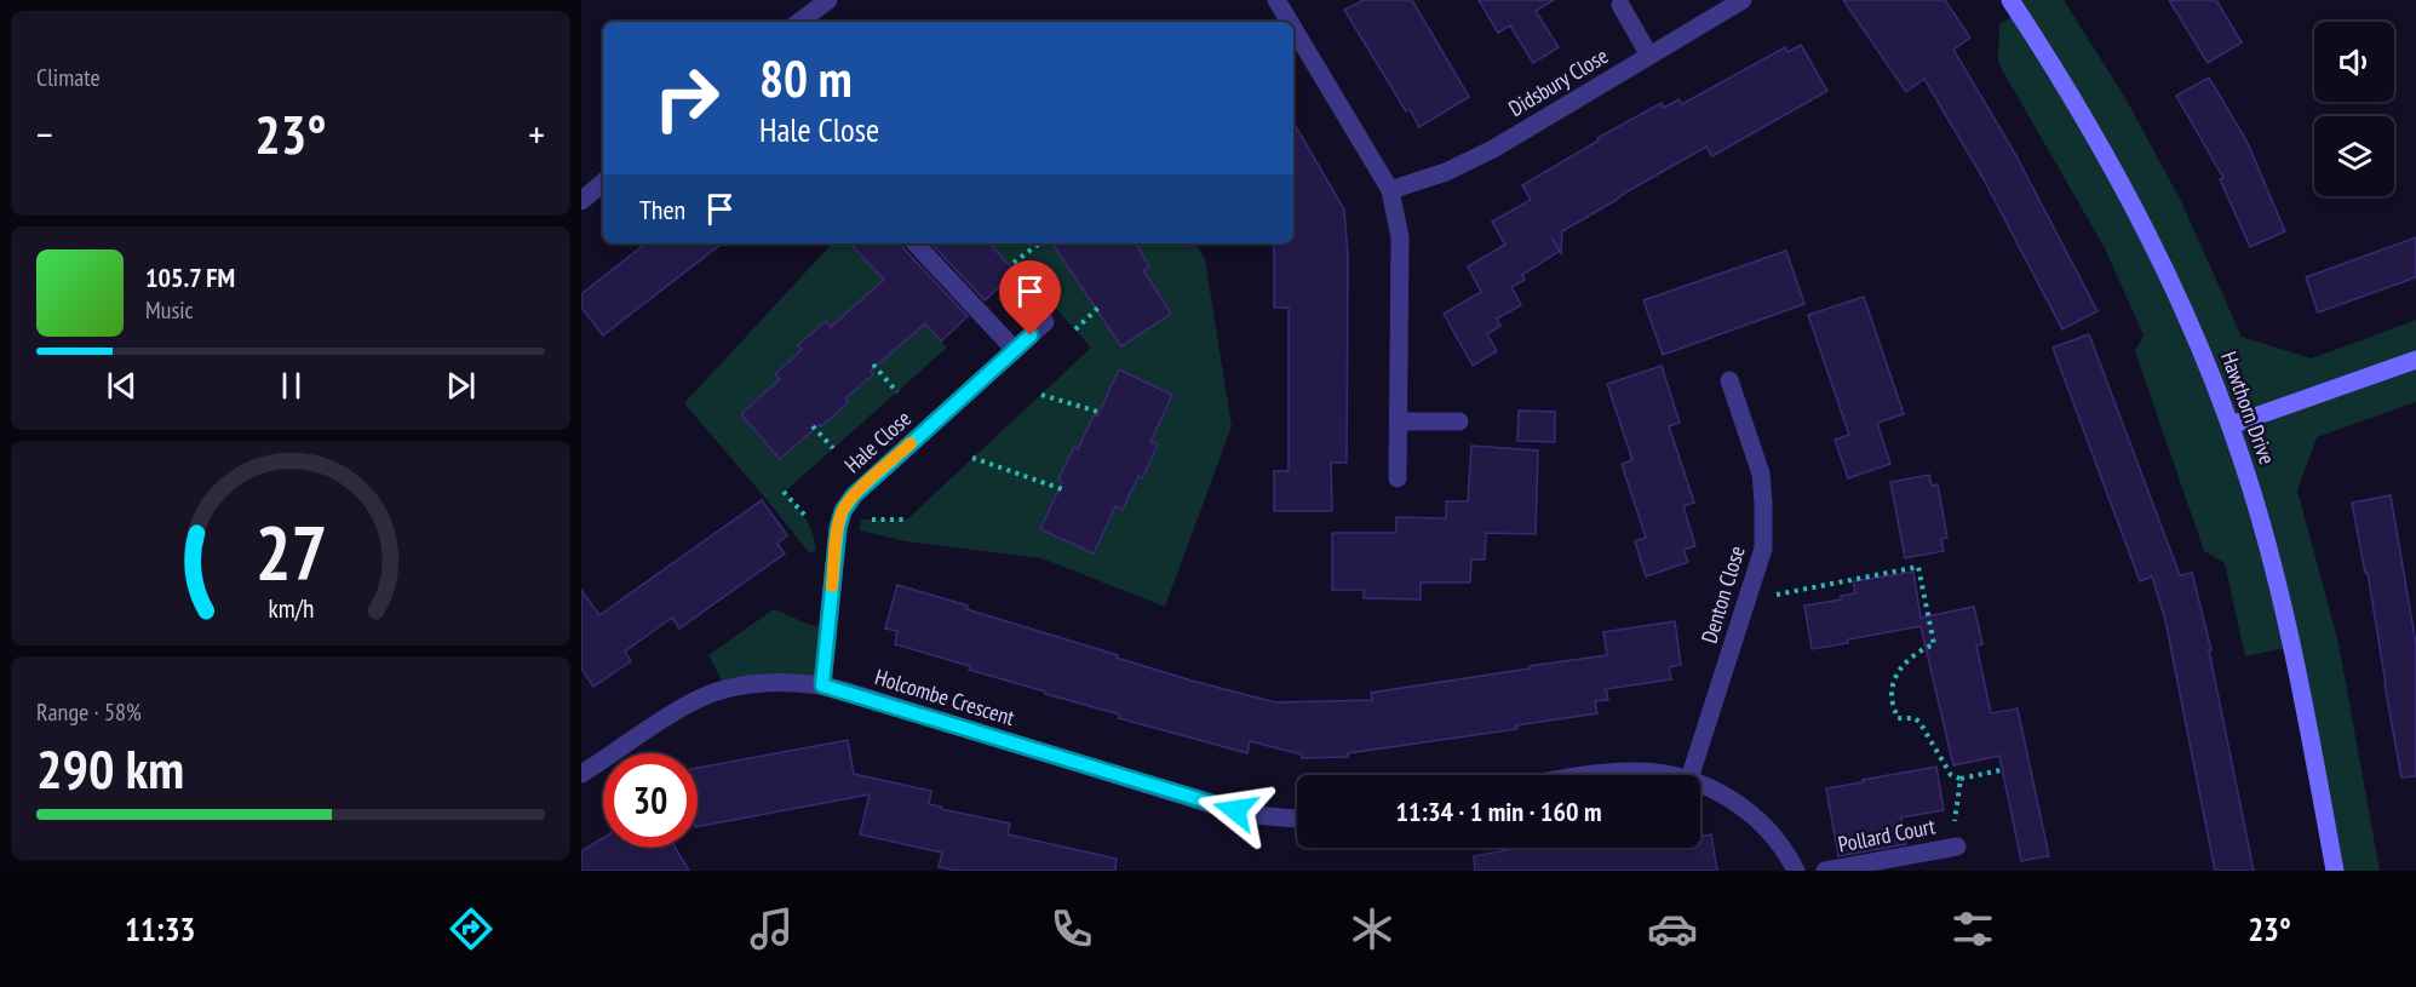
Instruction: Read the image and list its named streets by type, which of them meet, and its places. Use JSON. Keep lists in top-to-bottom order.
{
  "streets": {
    "street": [
      "Didsbury Close",
      "Hawthorn Drive",
      "Hale Close",
      "Denton Close",
      "Holcombe Crescent",
      "Pollard Court"
    ]
  },
  "crossings": [
    ["Hale Close", "Holcombe Crescent"]
  ],
  "page": {
    "tile": [
      "Climate",
      ["Range · 58%", "290 km"]
    ],
    "turn": ["80 m", "Hale Close"],
    "heat": ["−", "23°", "+"],
    "then": "Then",
    "song": ["105.7 FM", "Music"],
    "limit": "30",
    "trip": "11:34 · 1 min · 160 m",
    "tabs": ["11:33", "23°"],
    "gauge": ["27", "km/h"]
  }
}
